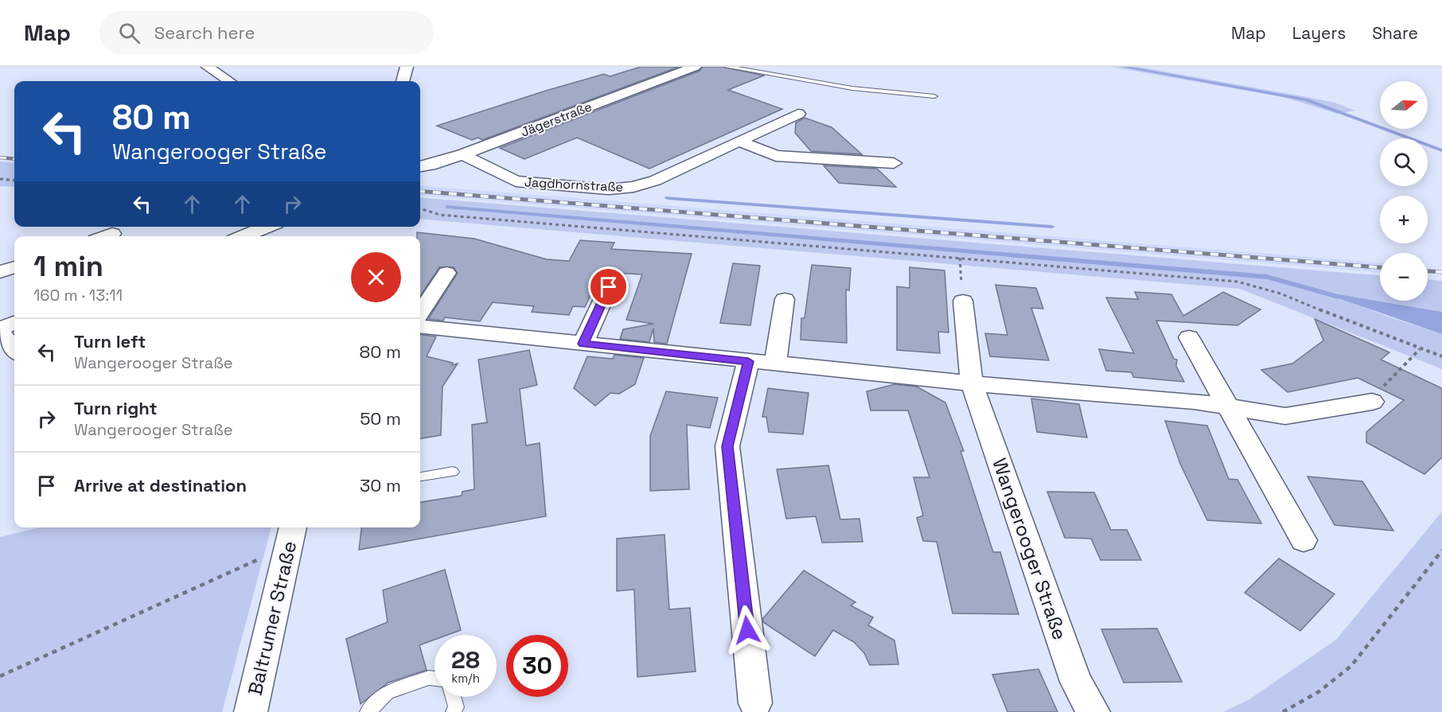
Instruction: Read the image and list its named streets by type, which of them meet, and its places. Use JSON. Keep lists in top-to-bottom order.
{
  "streets": {
    "street": [
      "Jägerstraße",
      "Jagdhornstraße",
      "Wangerooger Straße",
      "Baltrumer Straße"
    ]
  },
  "crossings": [
    ["Jägerstraße", "Jagdhornstraße"]
  ],
  "north": "right",
  "page": {
    "header": "Map",
    "search": "Search here",
    "nav": ["Map", "Layers", "Share"],
    "map_buttons": ["+", "−"],
    "turn": ["80 m", "Wangerooger Straße"],
    "heading": ["1 min", "160 m · 13:11"],
    "list": [
      {
        "name": "Turn left",
        "note": "Wangerooger Straße",
        "value": "80 m"
      },
      {
        "name": "Turn right",
        "note": "Wangerooger Straße",
        "value": "50 m"
      },
      {
        "name": "Arrive at destination",
        "value": "30 m"
      }
    ],
    "speed": "28 km/h",
    "limit": "30"
  }
}
